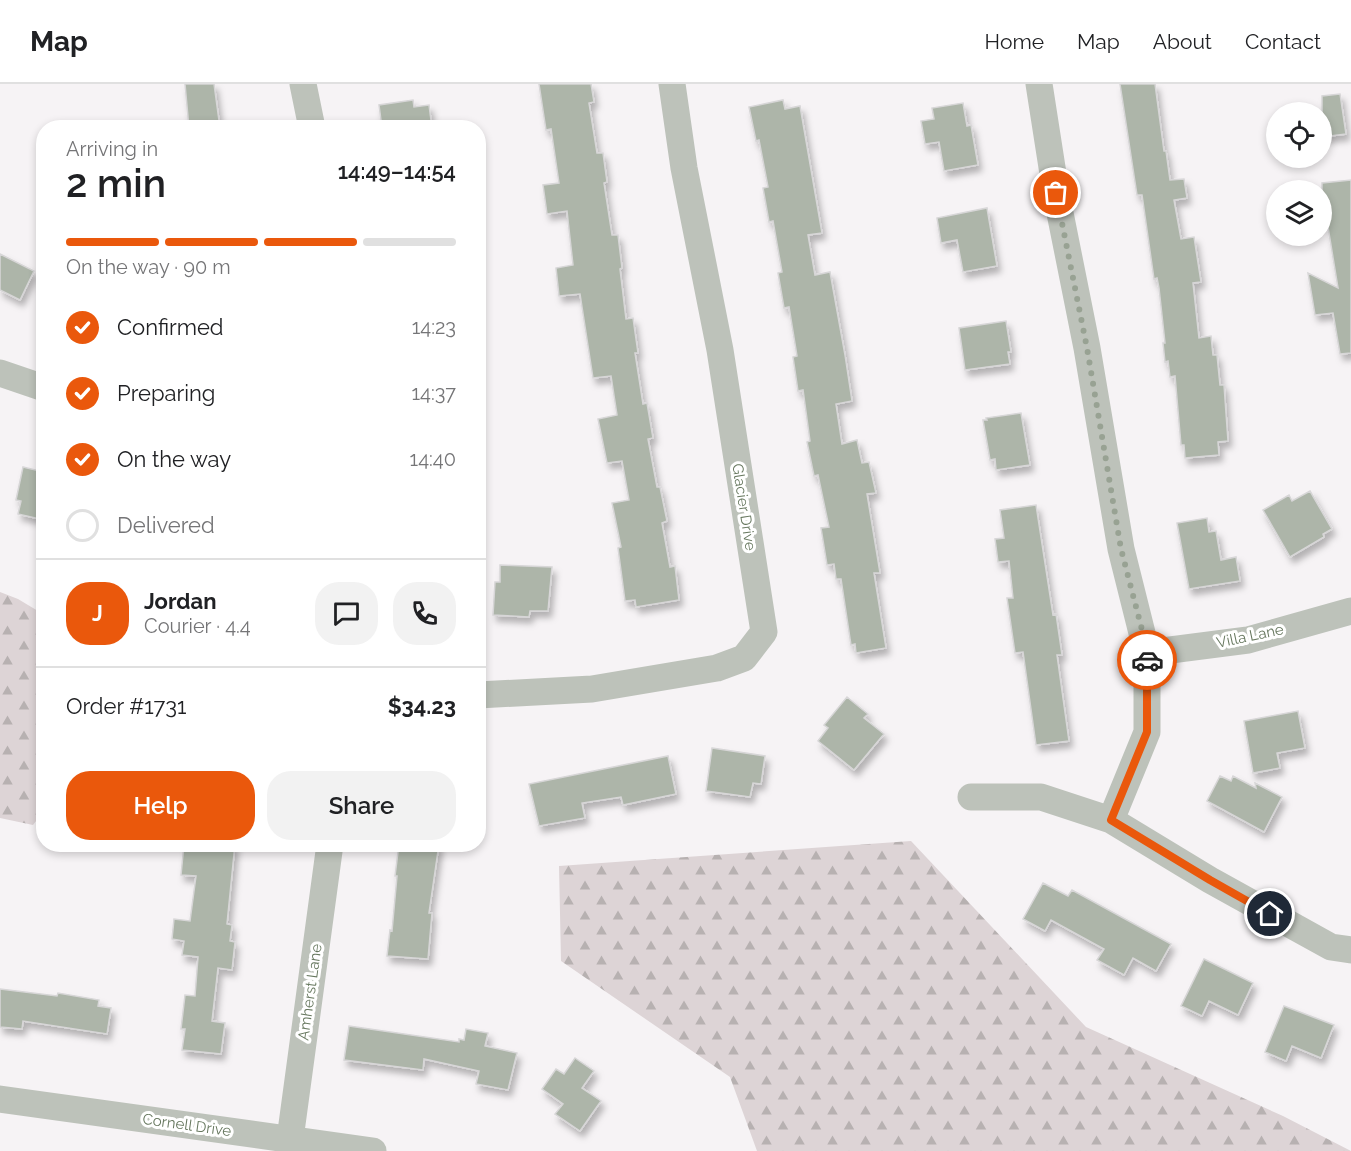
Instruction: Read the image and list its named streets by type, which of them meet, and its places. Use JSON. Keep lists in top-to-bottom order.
{
  "streets": {
    "street": [
      "Glacier Drive",
      "Villa Lane",
      "Amherst Lane",
      "Cornell Drive"
    ]
  },
  "crossings": [
    ["Amherst Lane", "Cornell Drive"]
  ],
  "page": {
    "header": "Map",
    "nav": [
      "Home",
      "Map",
      "About",
      "Contact"
    ],
    "heading": ["2 min", "Arriving in", "14:49–14:54"],
    "panel": [
      "Jordan",
      "Courier · 4.4",
      "Order #1731",
      "$34.23"
    ],
    "bar": "On the way · 90 m",
    "list": [
      ["Confirmed", "14:23"],
      ["Preparing", "14:37"],
      ["On the way", "14:40"],
      "Delivered"
    ],
    "round": "J",
    "buttons": ["Help", "Share"]
  }
}
